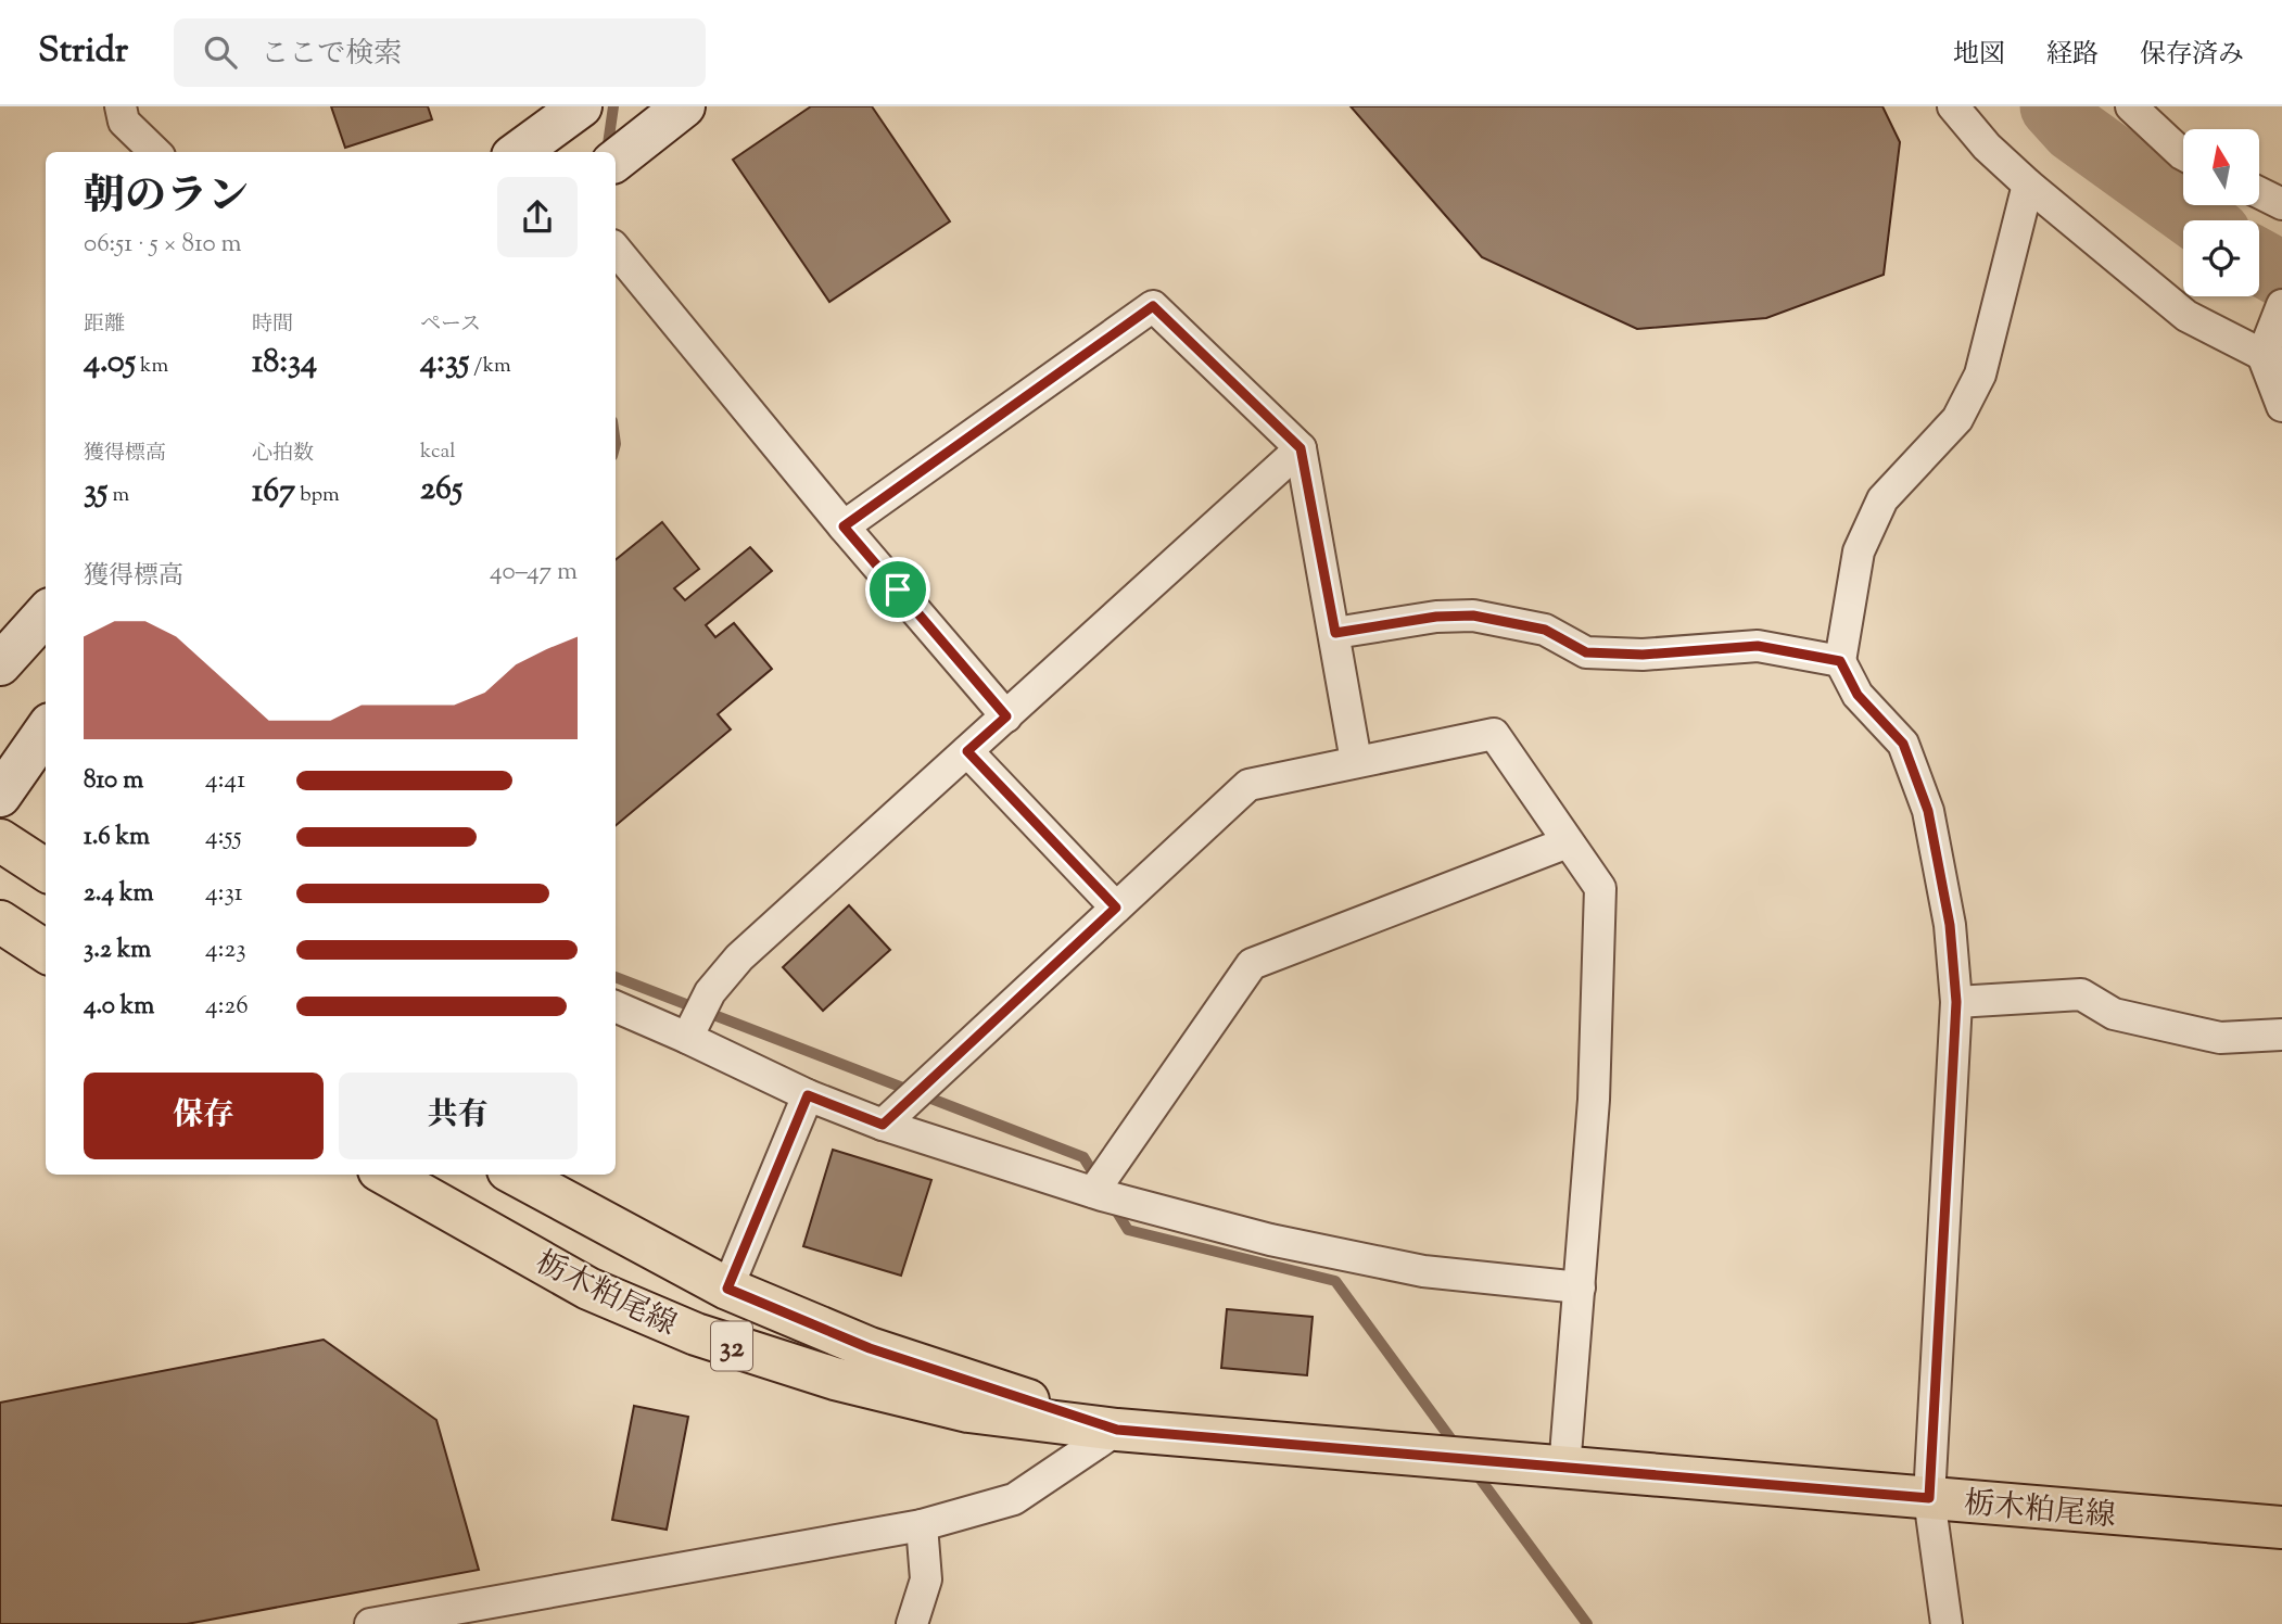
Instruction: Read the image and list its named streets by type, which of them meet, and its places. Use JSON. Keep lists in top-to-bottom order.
{
  "streets": {
    "main road": ["栃木粕尾線", "32"]
  },
  "north": "top",
  "page": {
    "header": "Stridr",
    "search": "ここで検索",
    "nav": ["地図", "経路", "保存済み"],
    "heading": ["朝のラン", "06:51 · 5 × 810 m"],
    "stats": [
      ["距離", "4.05 km"],
      ["時間", "18:34"],
      ["ペース", "4:35 /km"],
      ["獲得標高", "35 m"],
      ["心拍数", "167 bpm"],
      ["kcal", "265"]
    ],
    "chart": ["獲得標高", "40–47 m"],
    "list": [
      {
        "name": "810 m",
        "note": "4:41"
      },
      {
        "name": "1.6 km",
        "note": "4:55"
      },
      {
        "name": "2.4 km",
        "note": "4:31"
      },
      {
        "name": "3.2 km",
        "note": "4:23"
      },
      {
        "name": "4.0 km",
        "note": "4:26"
      }
    ],
    "buttons": ["保存", "共有"]
  }
}
